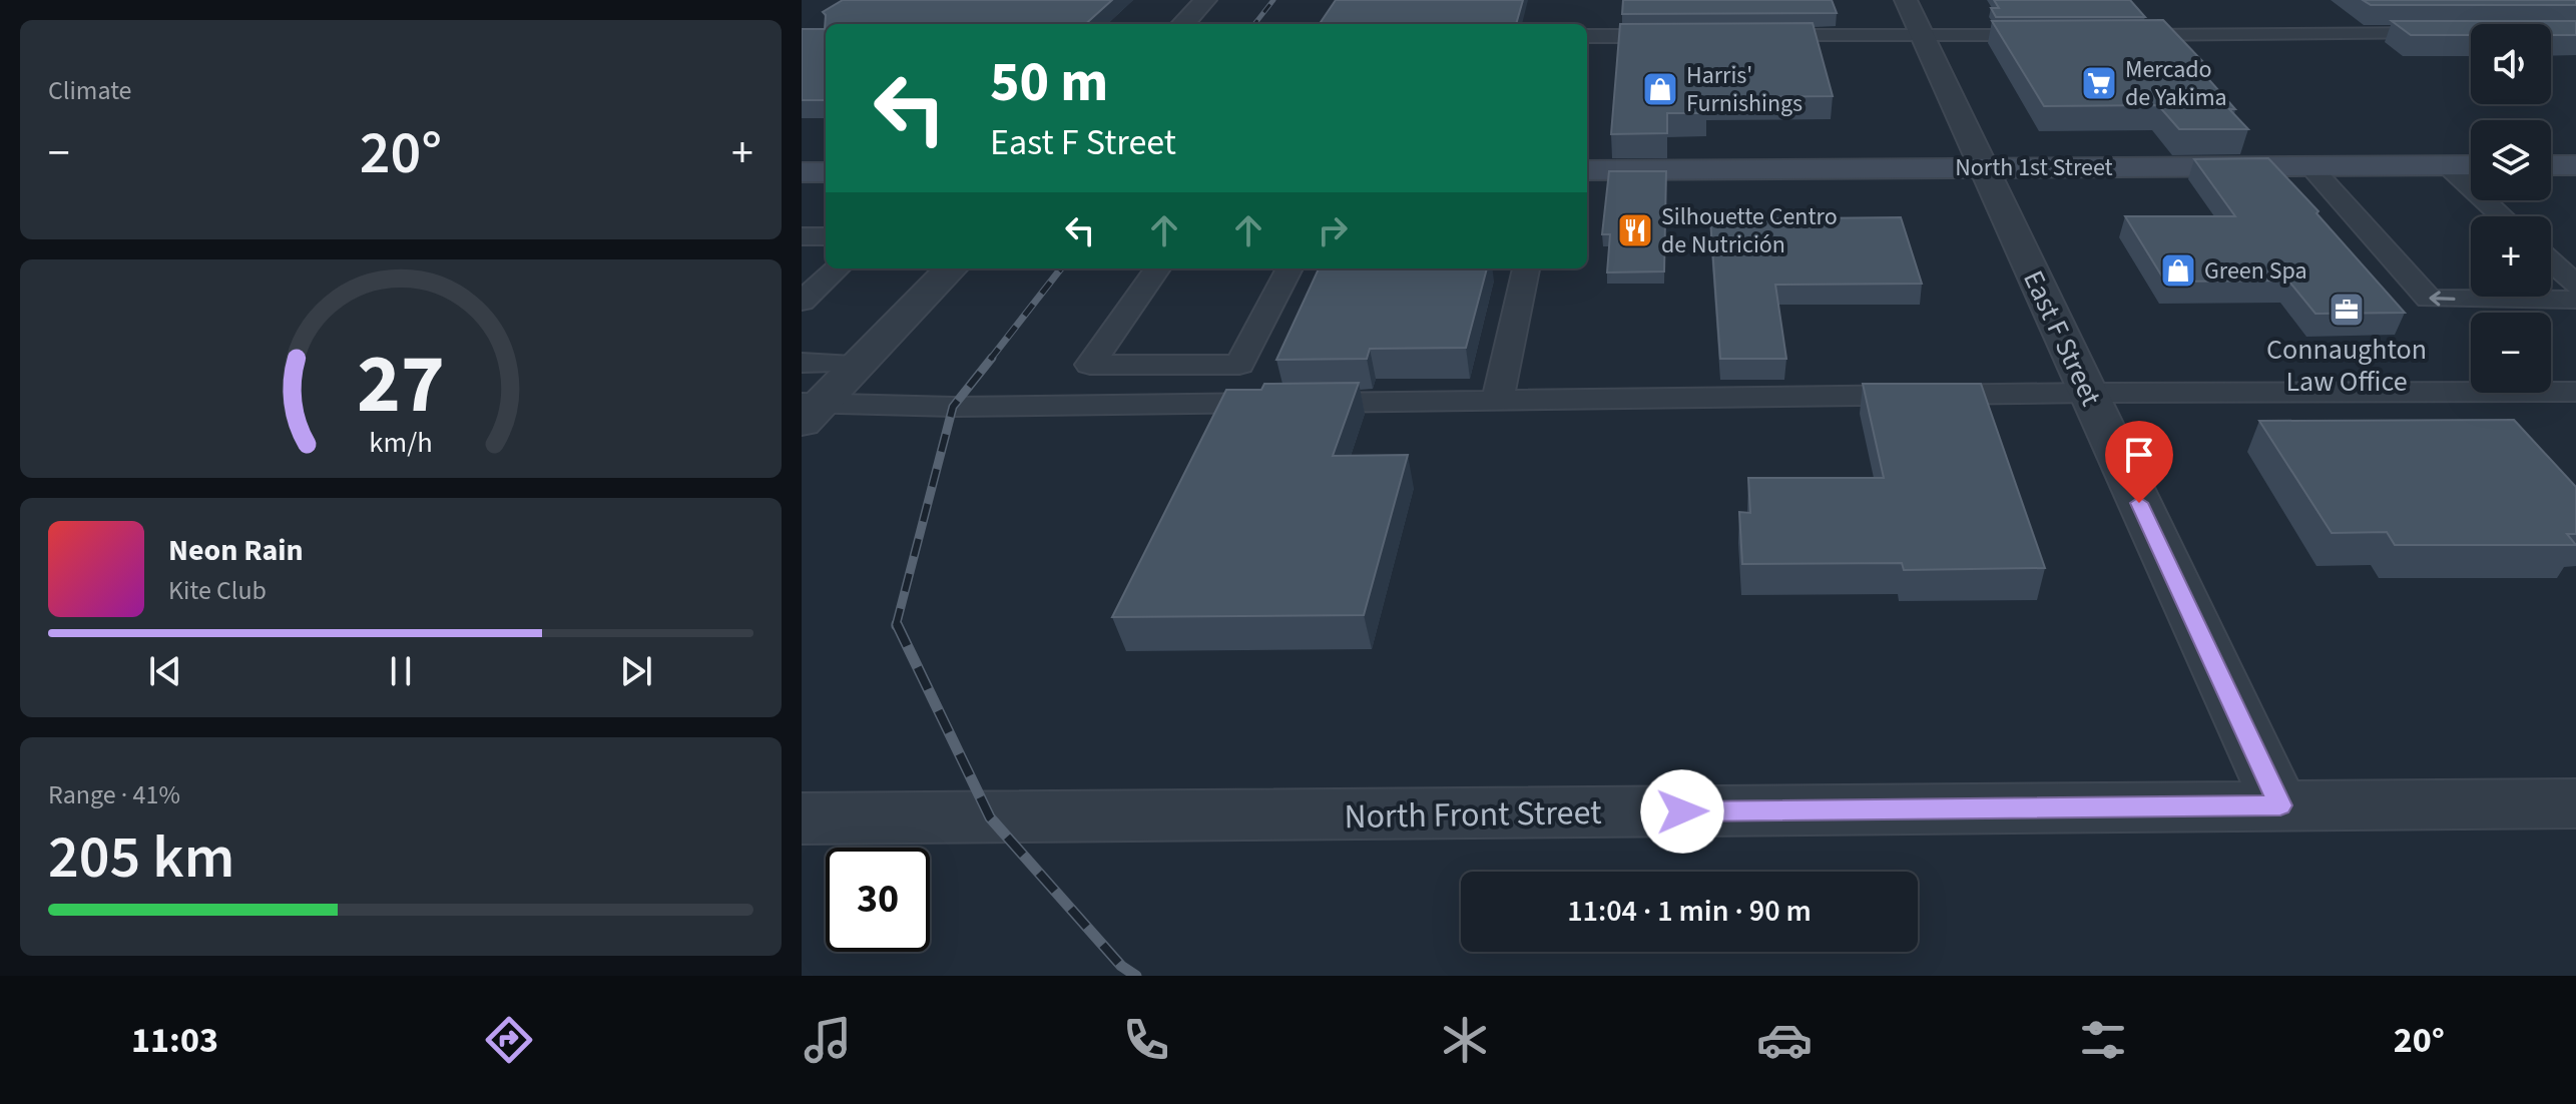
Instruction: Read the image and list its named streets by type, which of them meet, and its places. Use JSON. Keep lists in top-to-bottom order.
{
  "streets": {
    "main road": ["North 1st Street"],
    "street": ["East F Street", "North Front Street"]
  },
  "crossings": [
    ["North 1st Street", "East F Street"],
    ["East F Street", "North Front Street"]
  ],
  "places": {
    "supermarket": ["Mercado de Yakima"],
    "shop": ["Harris' Furnishings", "Green Spa"],
    "restaurant": ["Silhouette Centro de Nutrición"],
    "office": ["Connaughton Law Office"]
  },
  "page": {
    "tile": [
      "Climate",
      ["Range · 41%", "205 km"]
    ],
    "map_buttons": ["+", "−"],
    "turn": ["50 m", "East F Street"],
    "heat": ["−", "20°", "+"],
    "song": ["Neon Rain", "Kite Club"],
    "limit": "30",
    "trip": "11:04 · 1 min · 90 m",
    "tabs": ["11:03", "20°"],
    "gauge": ["27", "km/h"]
  }
}
